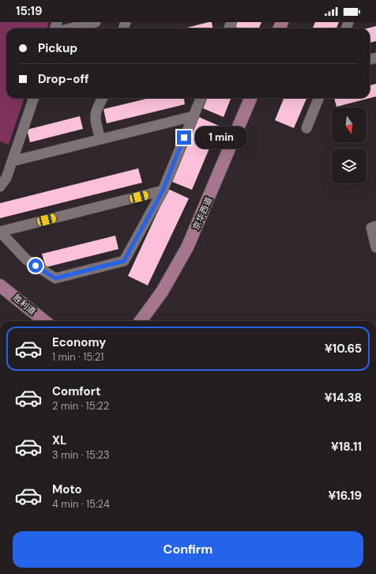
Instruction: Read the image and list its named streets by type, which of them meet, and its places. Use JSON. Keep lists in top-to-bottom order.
{
  "streets": {
    "main road": ["京华西道", "胜利道"]
  },
  "north": "bottom",
  "page": {
    "status": "15:19",
    "banner": ["Pickup", "Drop-off"],
    "bubble": "1 min",
    "list": [
      {
        "name": "Economy",
        "note": "1 min · 15:21",
        "value": "¥10.65"
      },
      {
        "name": "Comfort",
        "note": "2 min · 15:22",
        "value": "¥14.38"
      },
      {
        "name": "XL",
        "note": "3 min · 15:23",
        "value": "¥18.11"
      },
      {
        "name": "Moto",
        "note": "4 min · 15:24",
        "value": "¥16.19"
      }
    ],
    "buttons": "Confirm"
  }
}
